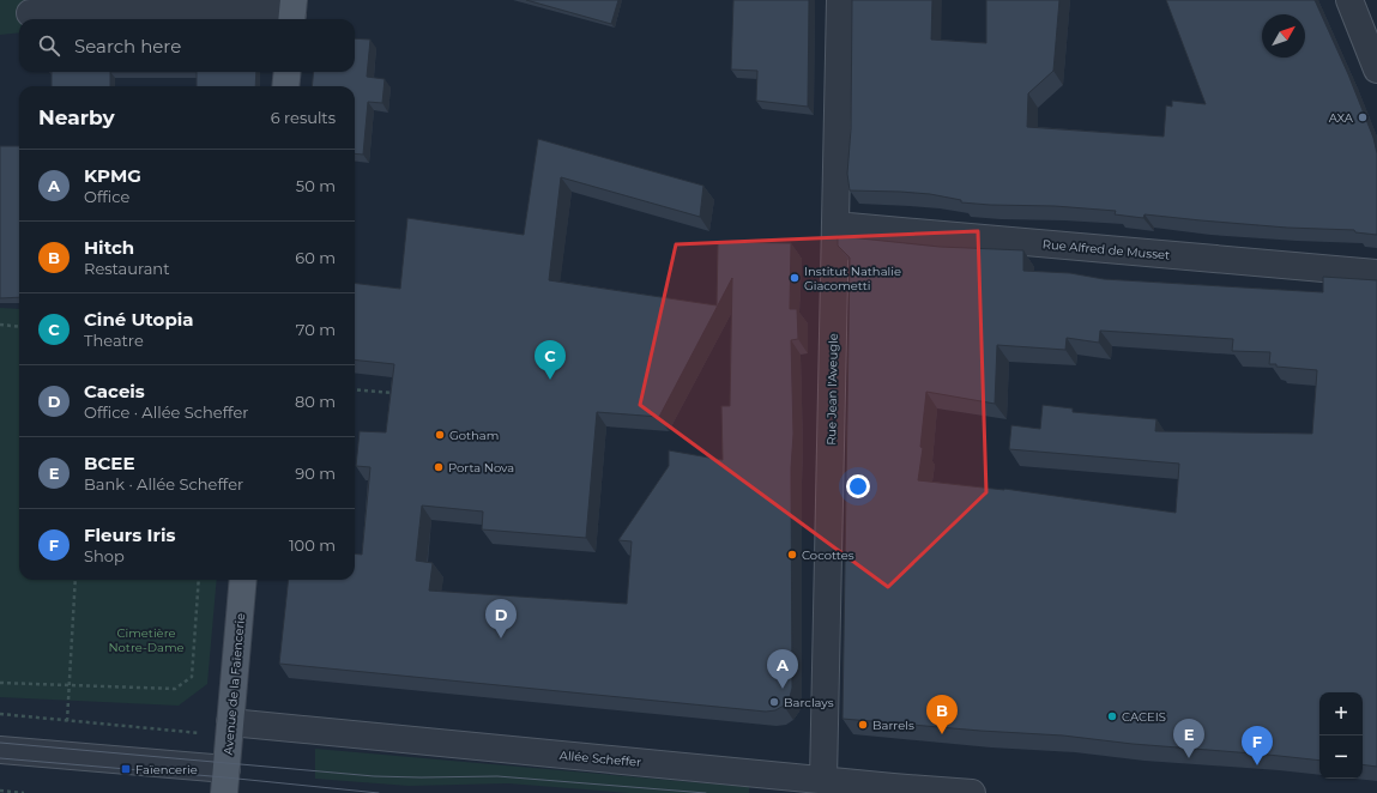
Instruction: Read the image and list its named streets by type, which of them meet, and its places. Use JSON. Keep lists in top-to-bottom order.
{
  "streets": {
    "main road": ["Avenue de la Faïencerie"],
    "street": ["Rue Alfred de Musset", "Rue Jean l'Aveugle", "Allée Scheffer"]
  },
  "crossings": [
    ["Rue Alfred de Musset", "Rue Jean l'Aveugle"],
    ["Rue Jean l'Aveugle", "Allée Scheffer"],
    ["Avenue de la Faïencerie", "Allée Scheffer"]
  ],
  "parks": ["Cimetière Notre-Dame"],
  "places": {
    "other": [
      "AXA",
      "Institut Nathalie Giacometti",
      "Gotham",
      "Porta Nova",
      "Cocottes",
      "Barclays",
      "CACEIS",
      "Barrels"
    ],
    "transit": ["Faïencerie"]
  },
  "north": "top right",
  "page": {
    "search": "Search here",
    "heading": ["Nearby", "6 results"],
    "list": [
      {
        "mark": "A",
        "name": "KPMG",
        "note": "Office",
        "value": "50 m"
      },
      {
        "mark": "B",
        "name": "Hitch",
        "note": "Restaurant",
        "value": "60 m"
      },
      {
        "mark": "C",
        "name": "Ciné Utopia",
        "note": "Theatre",
        "value": "70 m"
      },
      {
        "mark": "D",
        "name": "Caceis",
        "note": "Office · Allée Scheffer",
        "value": "80 m"
      },
      {
        "mark": "E",
        "name": "BCEE",
        "note": "Bank · Allée Scheffer",
        "value": "90 m"
      },
      {
        "mark": "F",
        "name": "Fleurs Iris",
        "note": "Shop",
        "value": "100 m"
      }
    ],
    "pins": [
      "C",
      "D",
      "A",
      "B",
      "E",
      "F"
    ],
    "map_buttons": ["+", "−"]
  }
}
